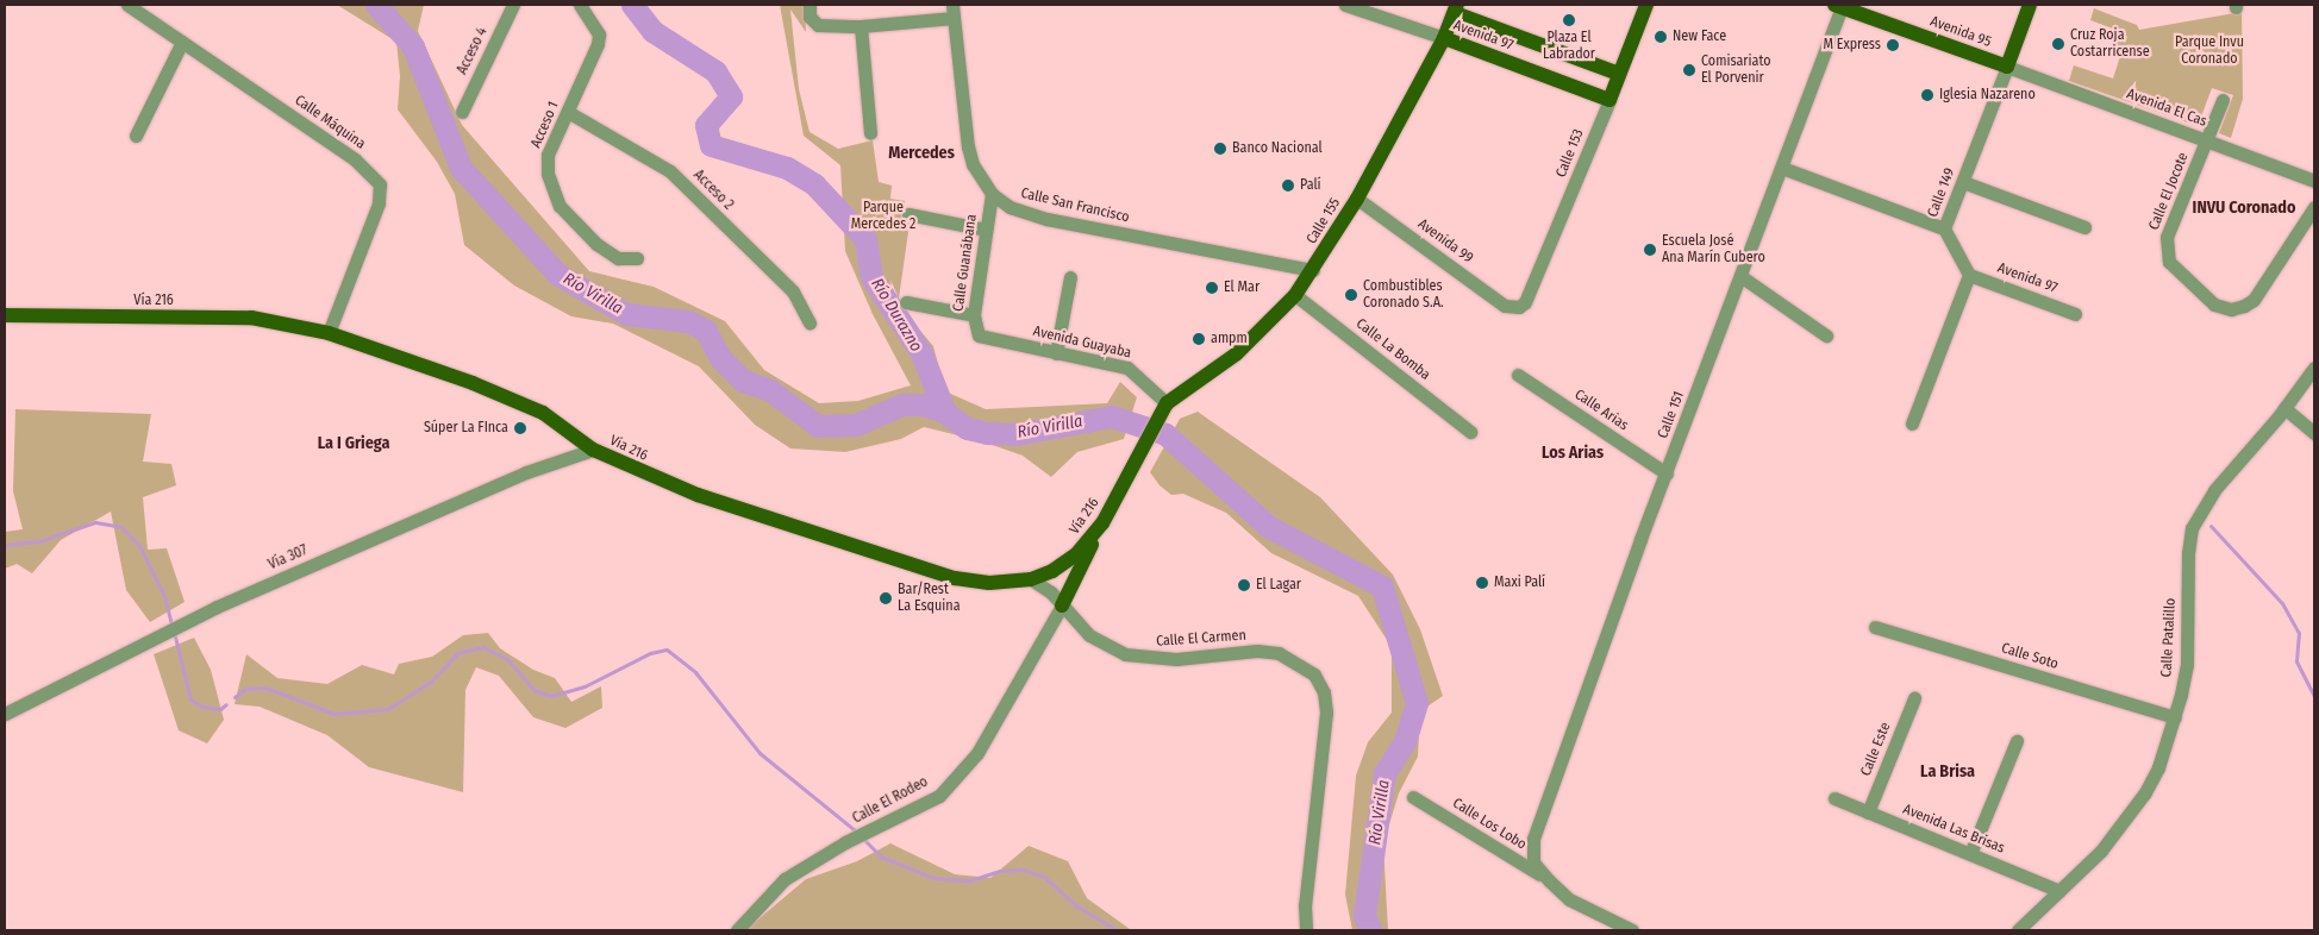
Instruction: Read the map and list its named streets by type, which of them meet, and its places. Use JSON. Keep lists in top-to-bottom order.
{
  "streets": {
    "main road": [
      "Avenida 95",
      "Avenida 97",
      "Calle 153",
      "Calle 149",
      "Calle 155",
      "Vía 216"
    ],
    "street": [
      "Acceso 4",
      "Avenida El Cas",
      "Calle Máquina",
      "Acceso 1",
      "Acceso 2",
      "Calle El Jocote",
      "Calle San Francisco",
      "Avenida 99",
      "Calle Guanábana",
      "Avenida Guayaba",
      "Calle La Bomba",
      "Calle Arias",
      "Calle 151",
      "Vía 307",
      "Calle Patalillo",
      "Calle El Carmen",
      "Calle Soto",
      "Calle Este",
      "Calle El Rodeo",
      "Calle Los Lobo",
      "Avenida Las Brisas"
    ]
  },
  "crossings": [
    ["Avenida 95", "Avenida El Cas"],
    ["Avenida 95", "Calle 149"],
    ["Avenida 95", "Calle 151"],
    ["Avenida 97", "Calle 153"],
    ["Avenida 97", "Calle 149"],
    ["Avenida 97", "Calle 155"],
    ["Avenida El Cas", "Calle El Jocote"],
    ["Avenida El Cas", "Calle 149"],
    ["Calle Máquina", "Vía 216"],
    ["Acceso 1", "Acceso 2"],
    ["Calle 153", "Avenida 99"],
    ["Calle San Francisco", "Calle 155"],
    ["Calle San Francisco", "Calle Guanábana"],
    ["Calle 155", "Avenida 99"],
    ["Calle 155", "Vía 216"],
    ["Calle 155", "Avenida Guayaba"],
    ["Calle 155", "Calle La Bomba"],
    ["Calle Guanábana", "Avenida Guayaba"],
    ["Vía 216", "Avenida Guayaba"],
    ["Vía 216", "Vía 307"],
    ["Vía 216", "Calle El Carmen"],
    ["Calle Arias", "Calle 151"],
    ["Calle 151", "Calle Los Lobo"],
    ["Calle Patalillo", "Calle Soto"],
    ["Calle Patalillo", "Avenida Las Brisas"],
    ["Calle El Carmen", "Calle El Rodeo"],
    ["Calle Este", "Avenida Las Brisas"]
  ],
  "districts": [
    "Mercedes",
    "INVU Coronado",
    "La I Griega",
    "Los Arias",
    "La Brisa"
  ],
  "water": ["Río Virilla", "Río Durazno"],
  "parks": ["Parque Invu Coronado", "Parque Mercedes 2"],
  "places": [
    "Plaza El Labrador",
    "New Face",
    "Cruz Roja Costarricense",
    "M Express",
    "Comisariato El Porvenir",
    "Iglesia Nazareno",
    "Banco Nacional",
    "Palí",
    "Escuela José Ana Marín Cubero",
    "El Mar",
    "Combustibles Coronado S.A.",
    "ampm",
    "Súper La FInca",
    "Maxi Palí",
    "El Lagar",
    "Bar/Rest La Esquina"
  ]
}
